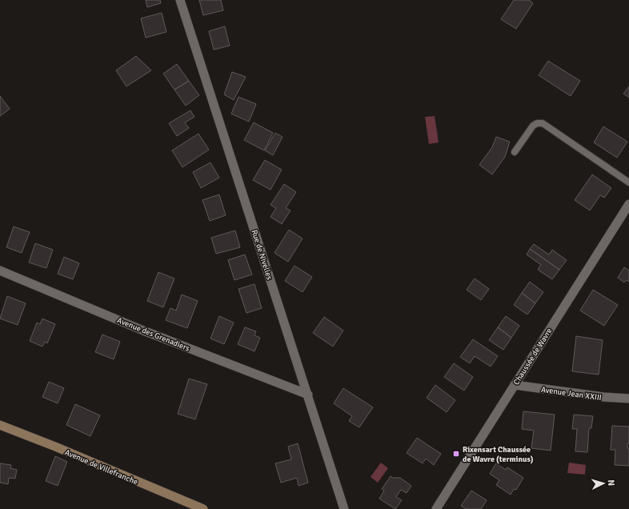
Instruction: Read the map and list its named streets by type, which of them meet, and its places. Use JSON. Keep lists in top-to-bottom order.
{
  "streets": {
    "main road": ["Avenue de Villefranche"],
    "street": [
      "Rue de Nivelles",
      "Avenue des Grenadiers",
      "Chaussée de Wavre",
      "Avenue Jean XXIII"
    ]
  },
  "crossings": [
    ["Rue de Nivelles", "Avenue des Grenadiers"],
    ["Chaussée de Wavre", "Avenue Jean XXIII"]
  ],
  "places": {
    "transit": ["Rixensart Chaussée de Wavre (terminus)"]
  },
  "north": "right"
}
